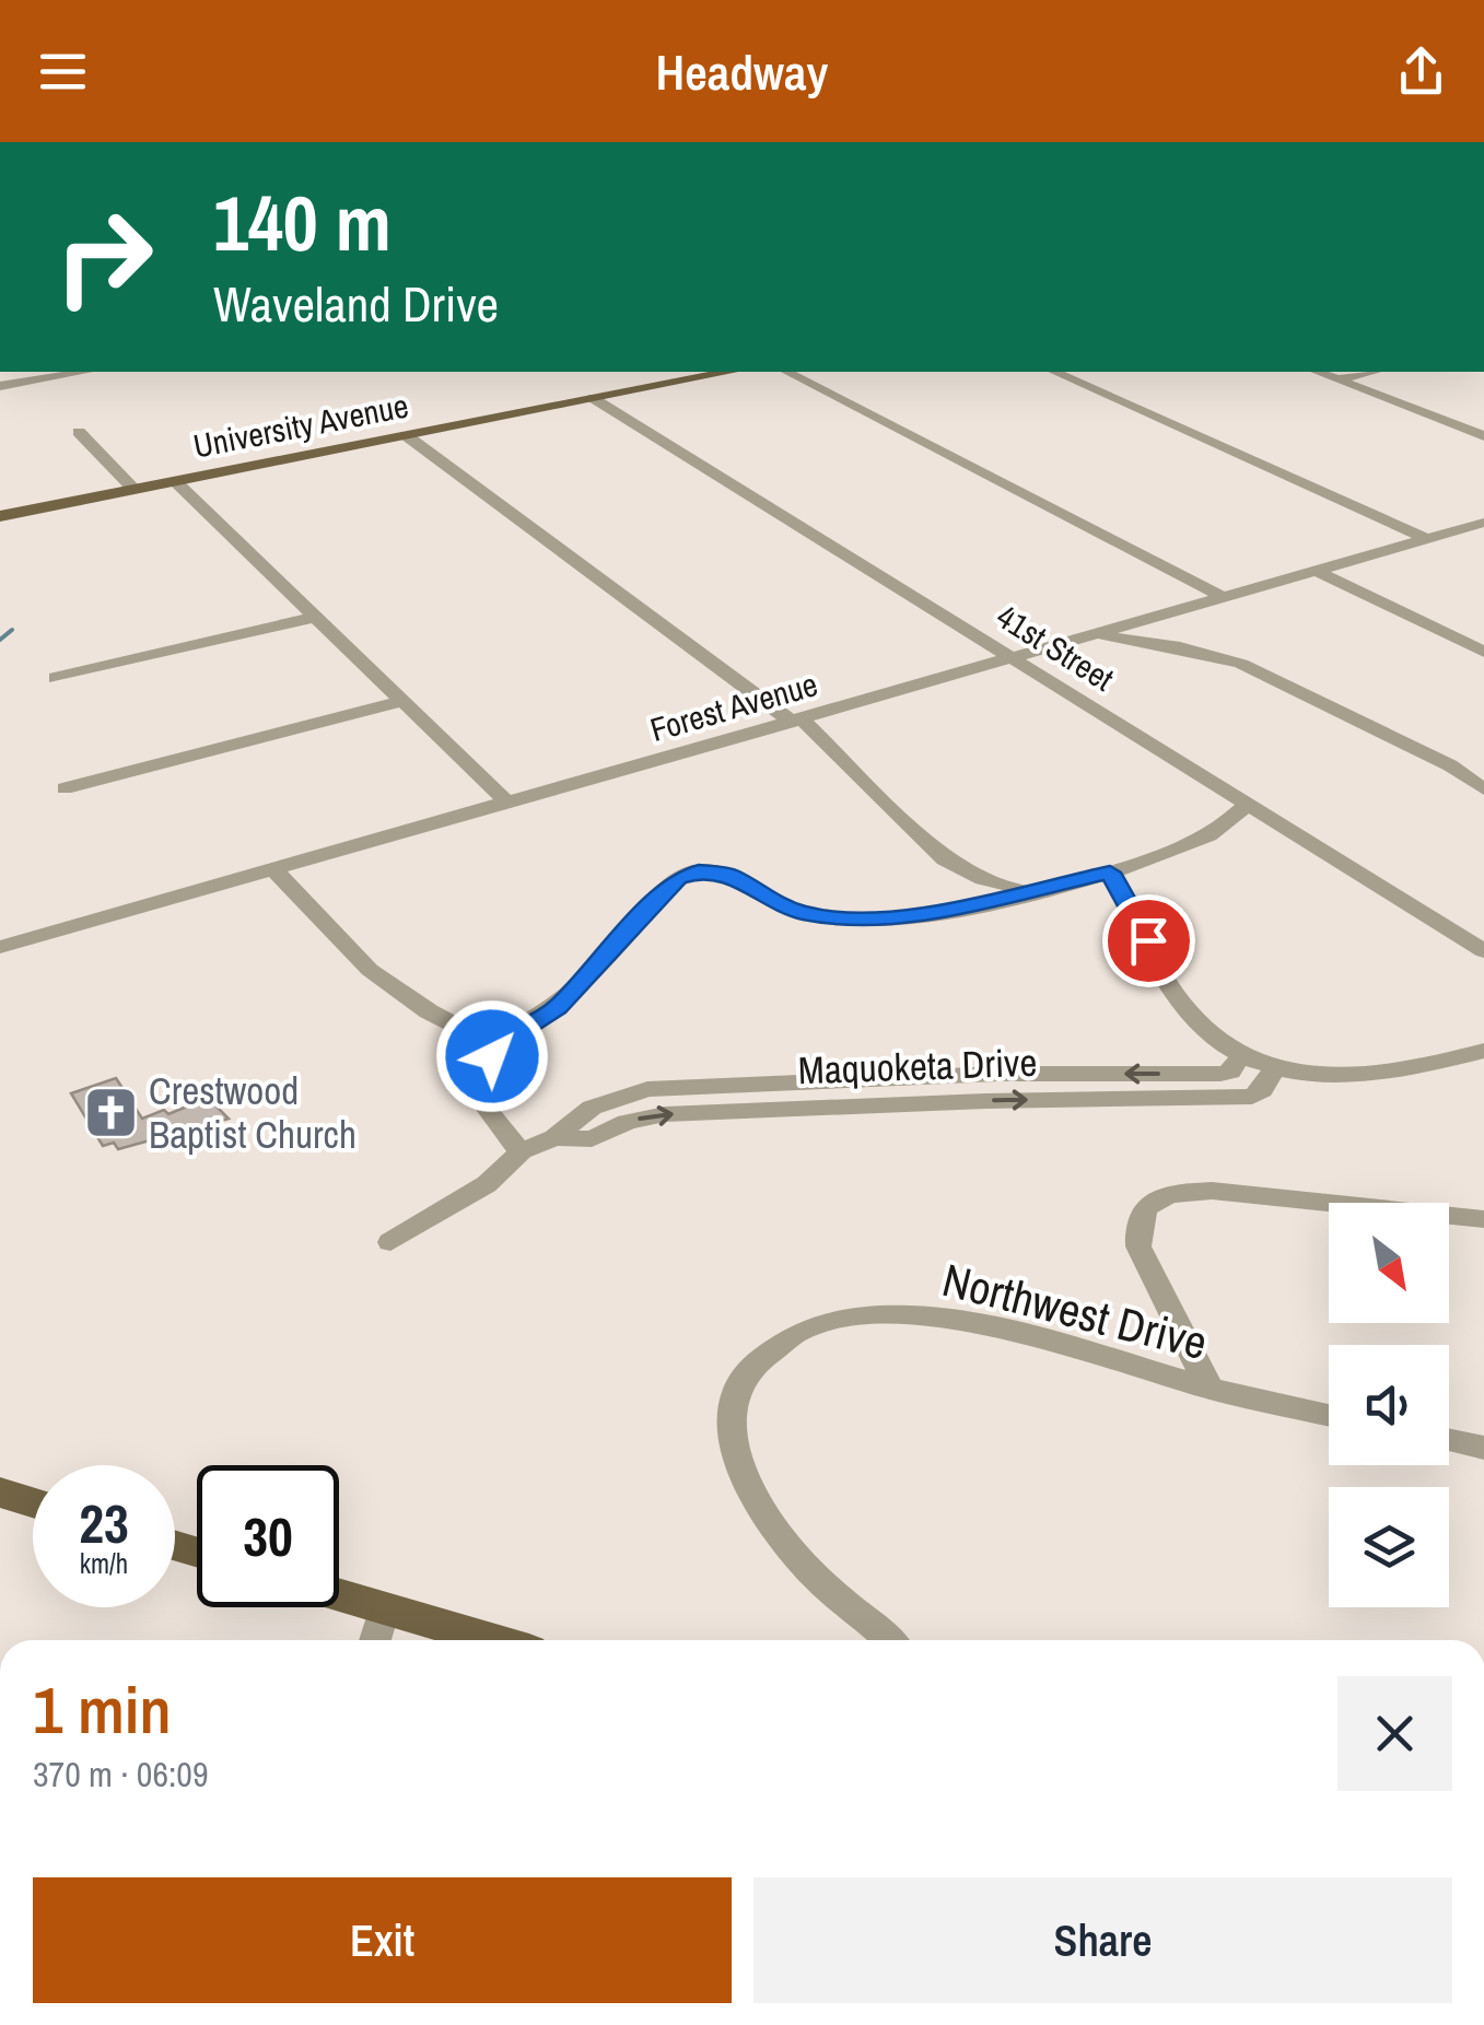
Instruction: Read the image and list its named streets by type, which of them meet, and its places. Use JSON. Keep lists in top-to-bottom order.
{
  "streets": {
    "main road": ["University Avenue"],
    "street": [
      "41st Street",
      "Forest Avenue",
      "Maquoketa Drive",
      "Northwest Drive"
    ]
  },
  "crossings": [
    ["University Avenue", "41st Street"],
    ["41st Street", "Forest Avenue"]
  ],
  "places": {
    "church": ["Crestwood Baptist Church"]
  },
  "north": "bottom right",
  "page": {
    "header": "Headway",
    "turn": ["140 m", "Waveland Drive"],
    "speed": "23 km/h",
    "limit": "30",
    "heading": ["1 min", "370 m · 06:09"],
    "buttons": ["Exit", "Share"]
  }
}
